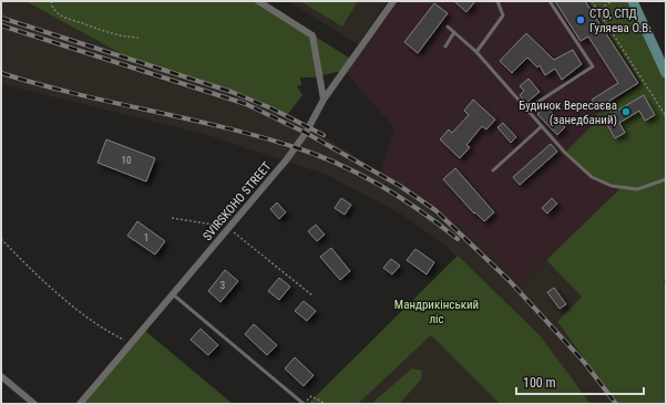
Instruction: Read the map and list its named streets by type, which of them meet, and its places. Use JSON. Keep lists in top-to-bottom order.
{
  "streets": {
    "street": ["SVIRSKOHO STREET"]
  },
  "parks": ["Мандрикінський ліс"],
  "places": ["СТО, СПД Гуляева О.В.", "Будинок Вересаєва (занедбаний)"],
  "house_numbers": ["10", "1", "3"],
  "scale_bar": "100 m"
}
